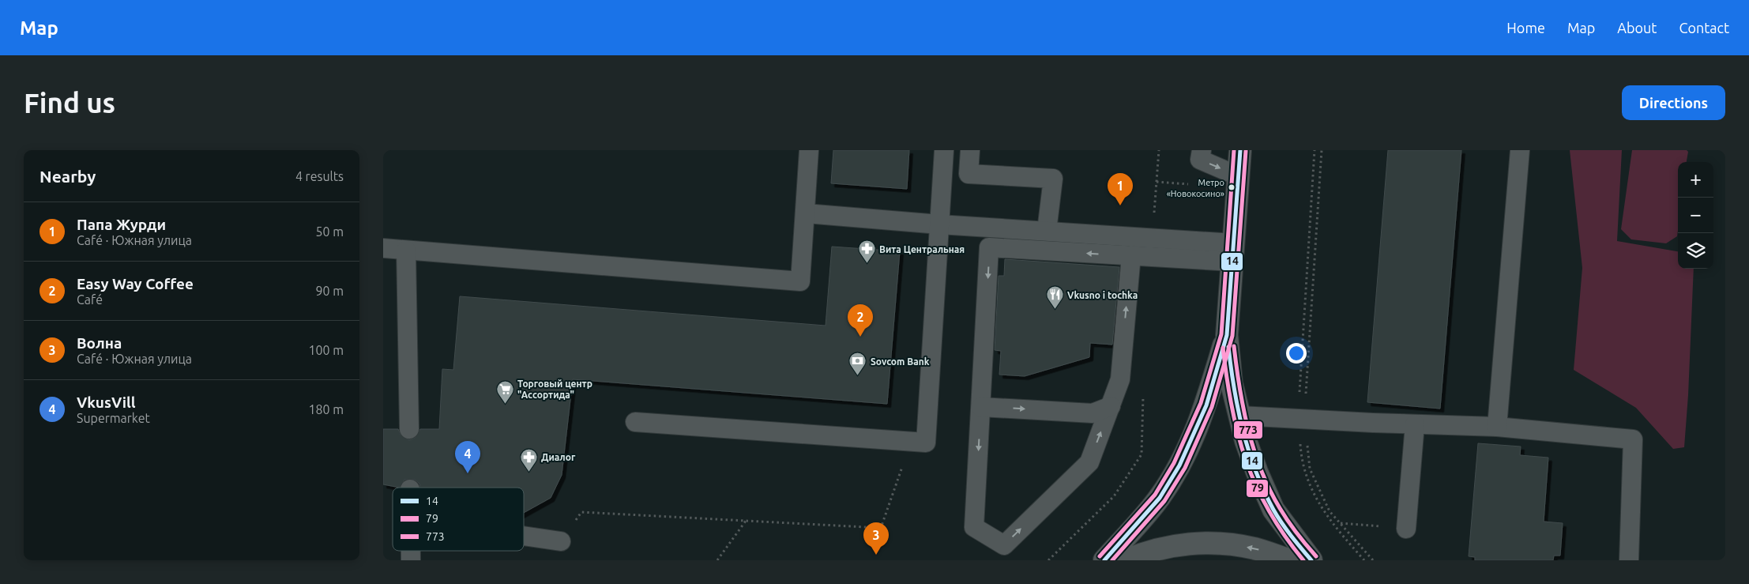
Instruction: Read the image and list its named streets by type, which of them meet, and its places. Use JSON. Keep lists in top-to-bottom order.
{
  "places": {
    "other": ["Метро «Новокосино»"],
    "pharmacy": ["Вита Центральная", "Диалог"],
    "restaurant": ["Vkusno i tochka"],
    "bank": ["Sovcom Bank"],
    "supermarket": ["Торговый центр \"Ассортида\""]
  },
  "lines": ["transit line 14", "transit line 773", "transit line 79"],
  "legend": ["14", "79", "773"],
  "page": {
    "header": "Map",
    "nav": [
      "Home",
      "Map",
      "About",
      "Contact"
    ],
    "buttons": "Directions",
    "title": "Find us",
    "heading": ["Nearby", "4 results"],
    "map_buttons": ["+", "−"],
    "pins": [
      "1",
      "2",
      "4",
      "3"
    ],
    "list": [
      {
        "mark": "1",
        "name": "Папа Журди",
        "note": "Café · Южная улица",
        "value": "50 m"
      },
      {
        "mark": "2",
        "name": "Easy Way Coffee",
        "note": "Café",
        "value": "90 m"
      },
      {
        "mark": "3",
        "name": "Волна",
        "note": "Café · Южная улица",
        "value": "100 m"
      },
      {
        "mark": "4",
        "name": "VkusVill",
        "note": "Supermarket",
        "value": "180 m"
      }
    ]
  }
}
